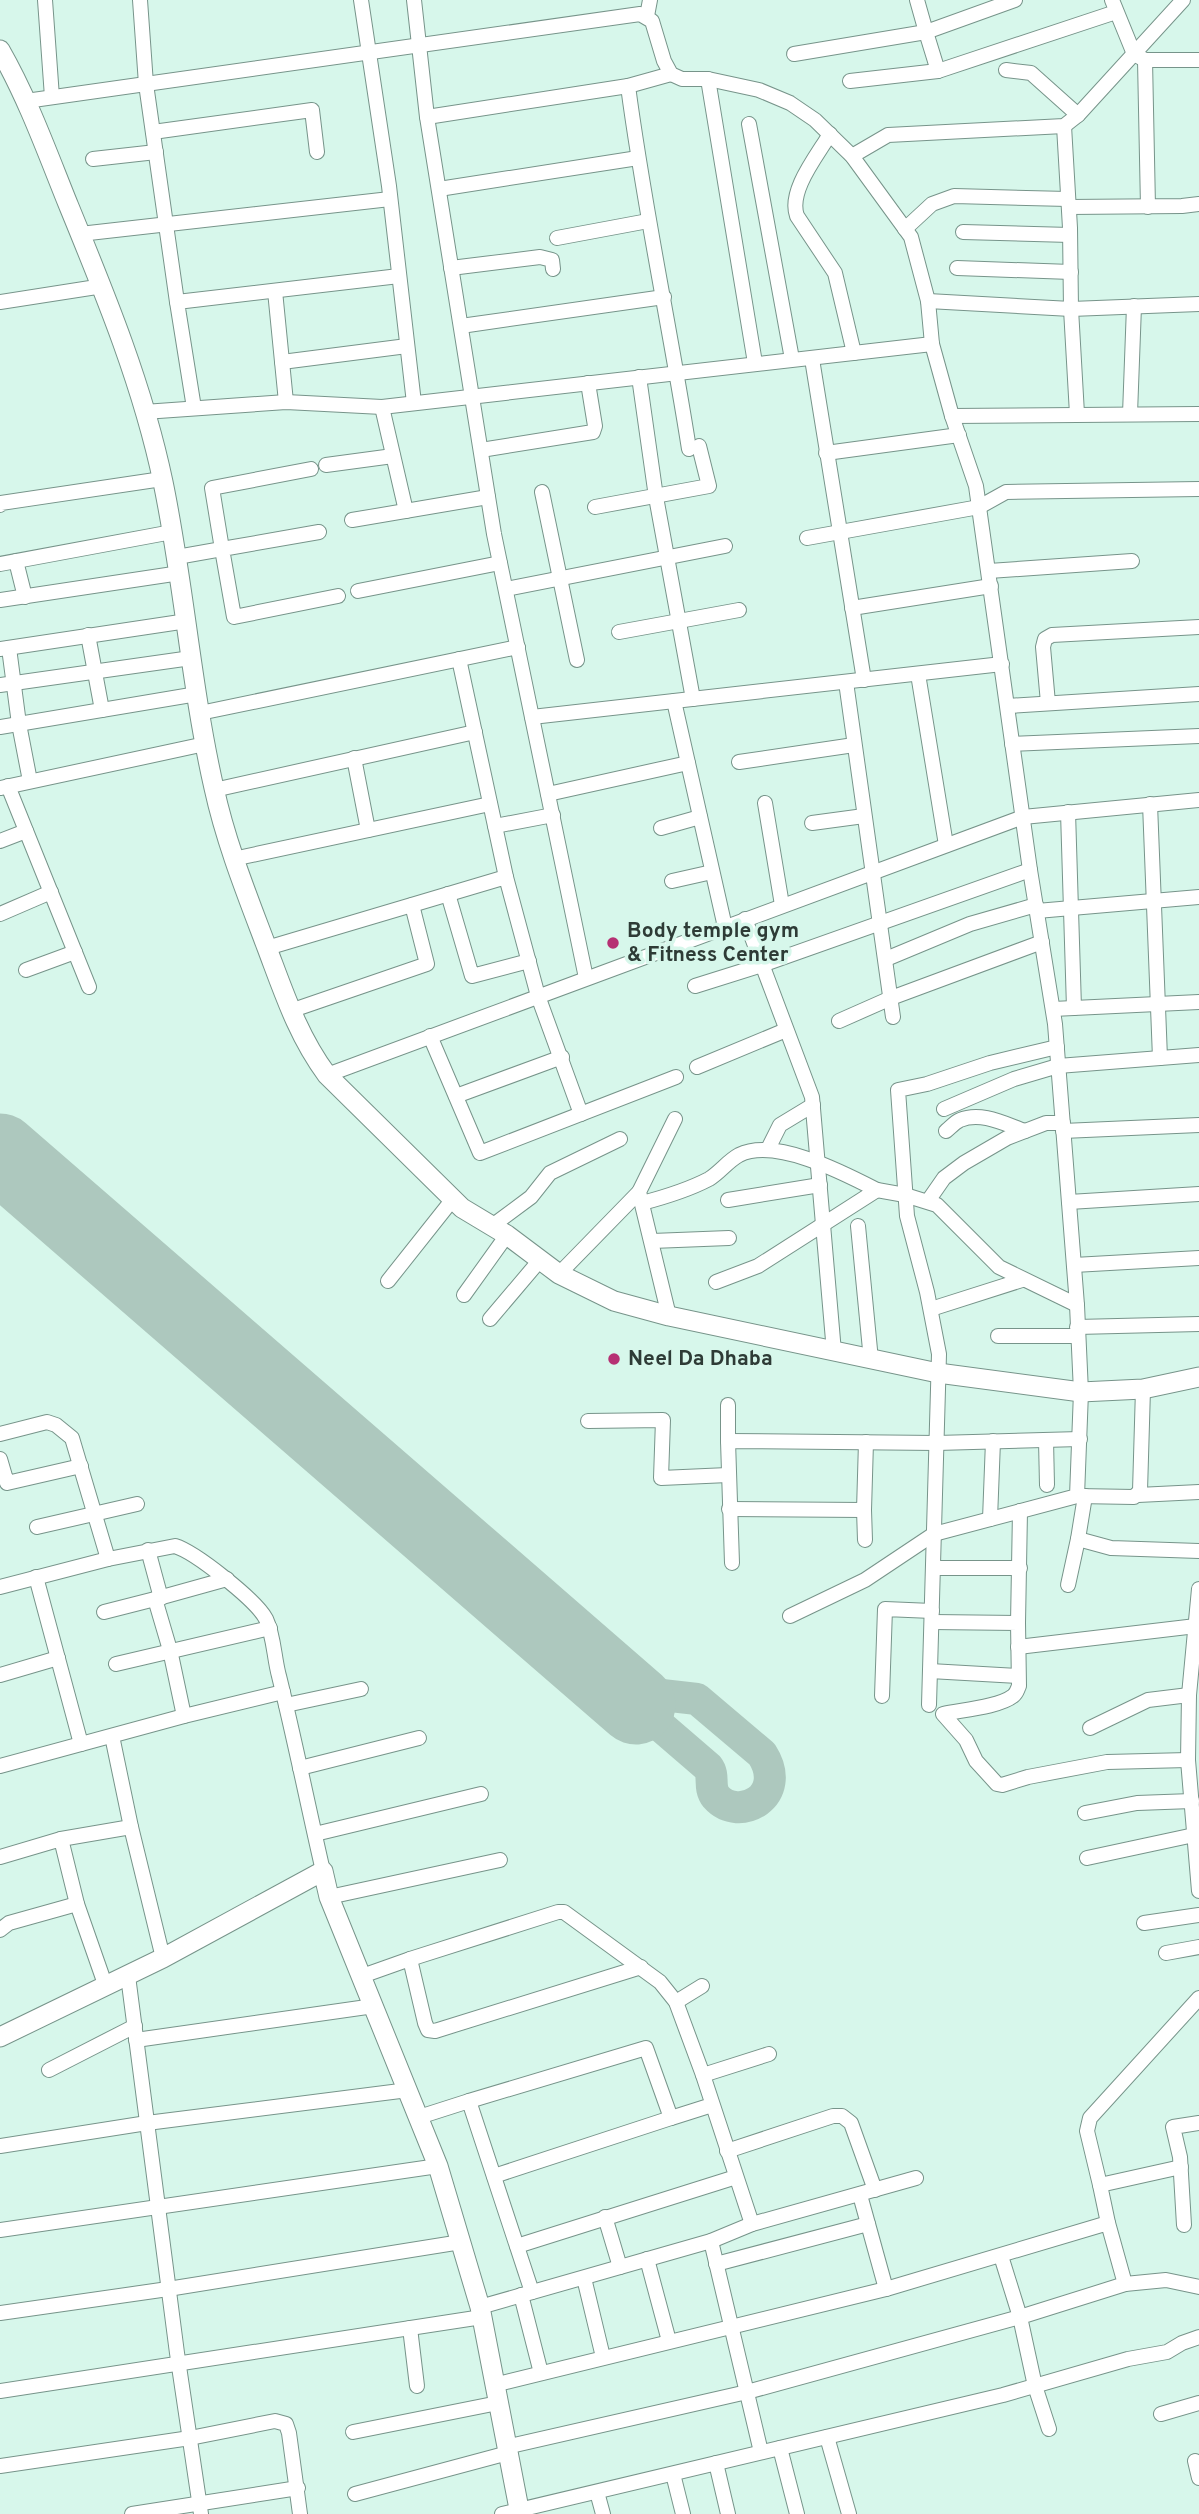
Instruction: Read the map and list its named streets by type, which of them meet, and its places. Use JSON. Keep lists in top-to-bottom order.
{
  "places": ["Body temple gym & Fitness Center", "Neel Da Dhaba"]
}
